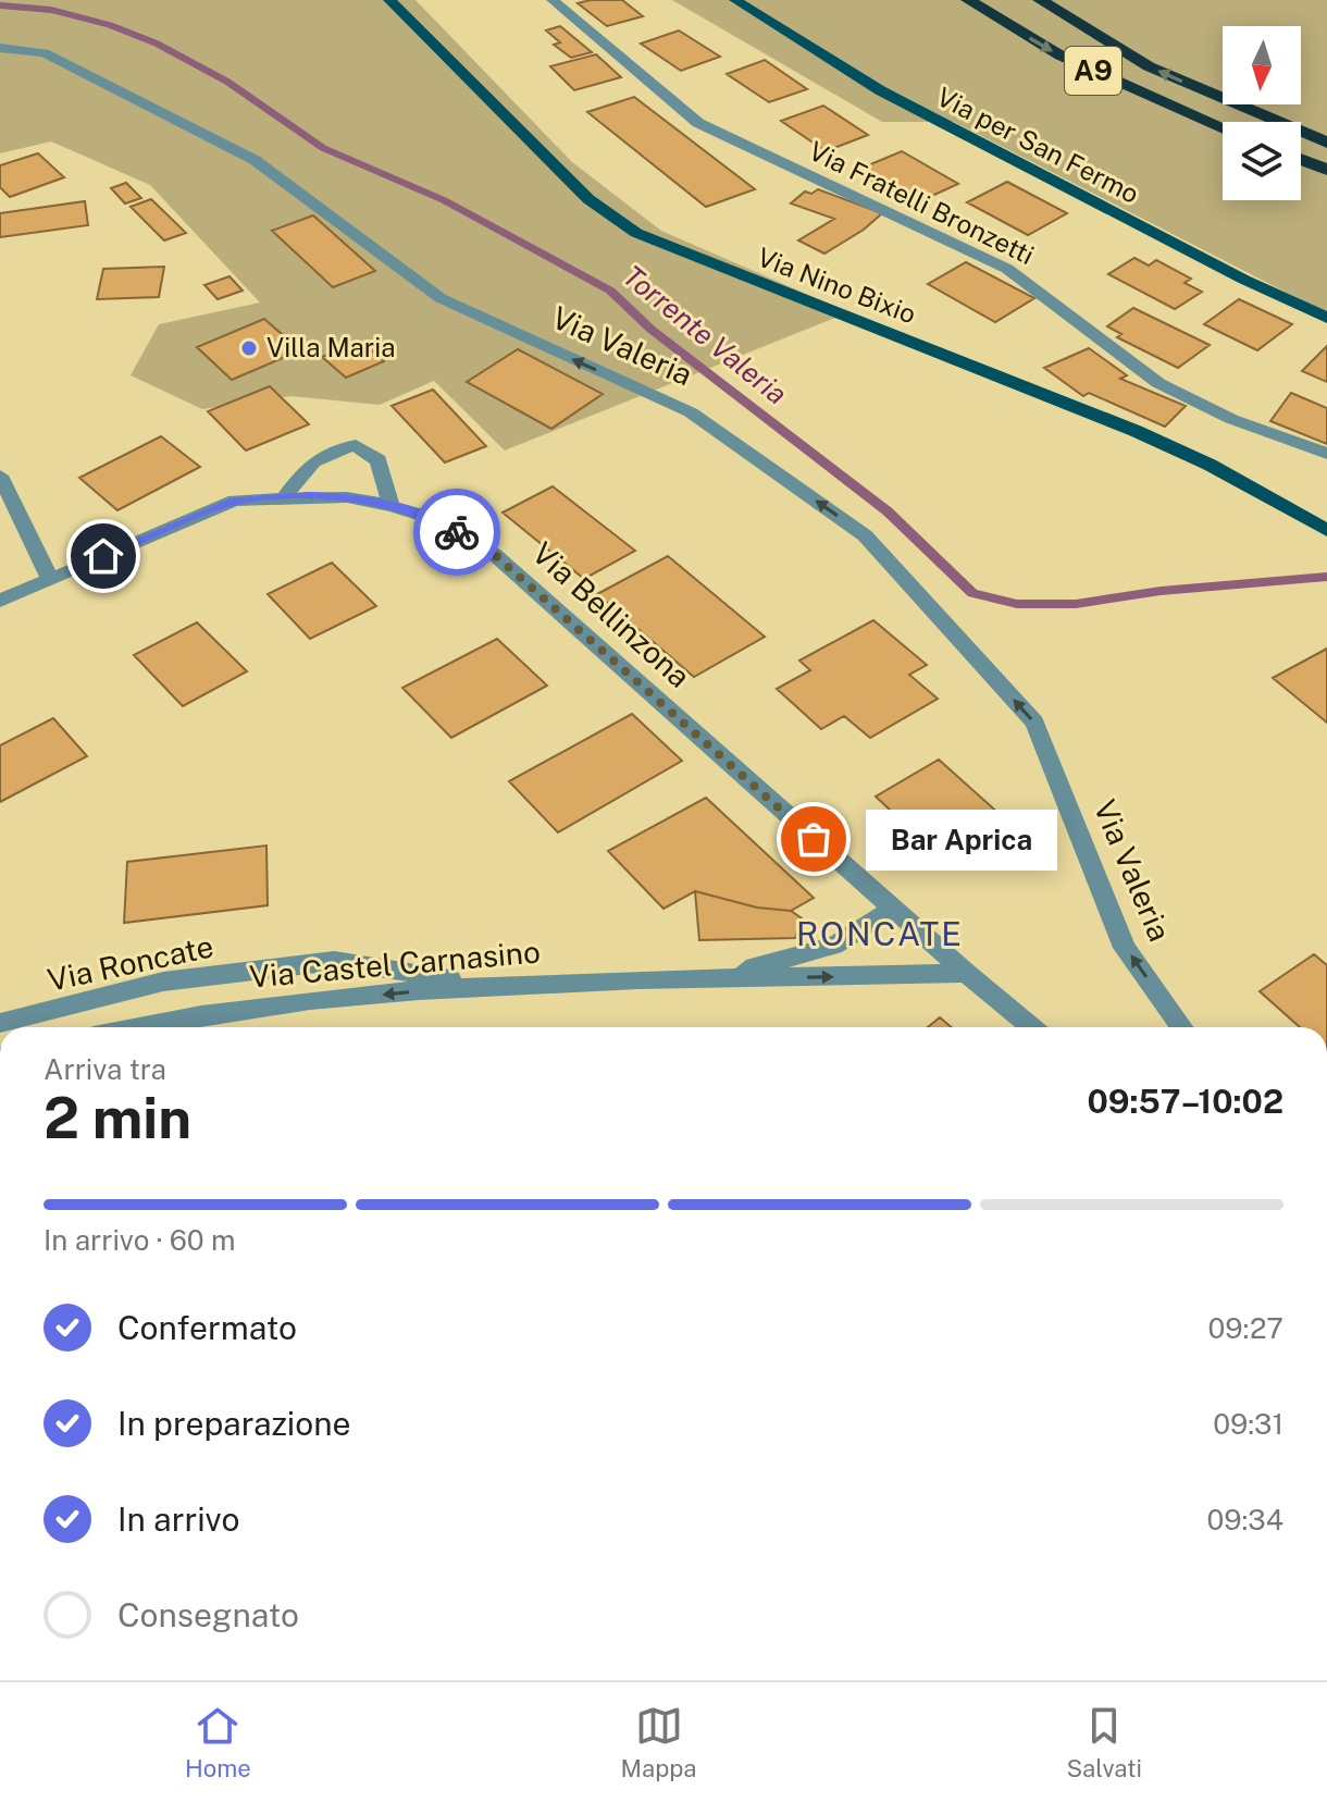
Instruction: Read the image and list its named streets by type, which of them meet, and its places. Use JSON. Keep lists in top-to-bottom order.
{
  "streets": {
    "highway": ["A9"],
    "main road": ["Via per San Fermo", "Via Nino Bixio"],
    "street": [
      "Via Fratelli Bronzetti",
      "Via Valeria",
      "Via Bellinzona",
      "Via Roncate",
      "Via Castel Carnasino"
    ]
  },
  "crossings": [
    ["Via Bellinzona", "Via Castel Carnasino"],
    ["Via Roncate", "Via Castel Carnasino"]
  ],
  "one_way": ["Via Valeria"],
  "districts": ["RONCATE"],
  "water": ["Torrente Valeria"],
  "places": ["Villa Maria", "Bar Aprica"],
  "north": "bottom",
  "page": {
    "bubble": "Bar Aprica",
    "heading": ["2 min", "Arriva tra", "09:57–10:02"],
    "bar": "In arrivo · 60 m",
    "list": [
      ["Confermato", "09:27"],
      ["In preparazione", "09:31"],
      ["In arrivo", "09:34"],
      "Consegnato"
    ],
    "tabs": ["Home", "Mappa", "Salvati"]
  }
}
